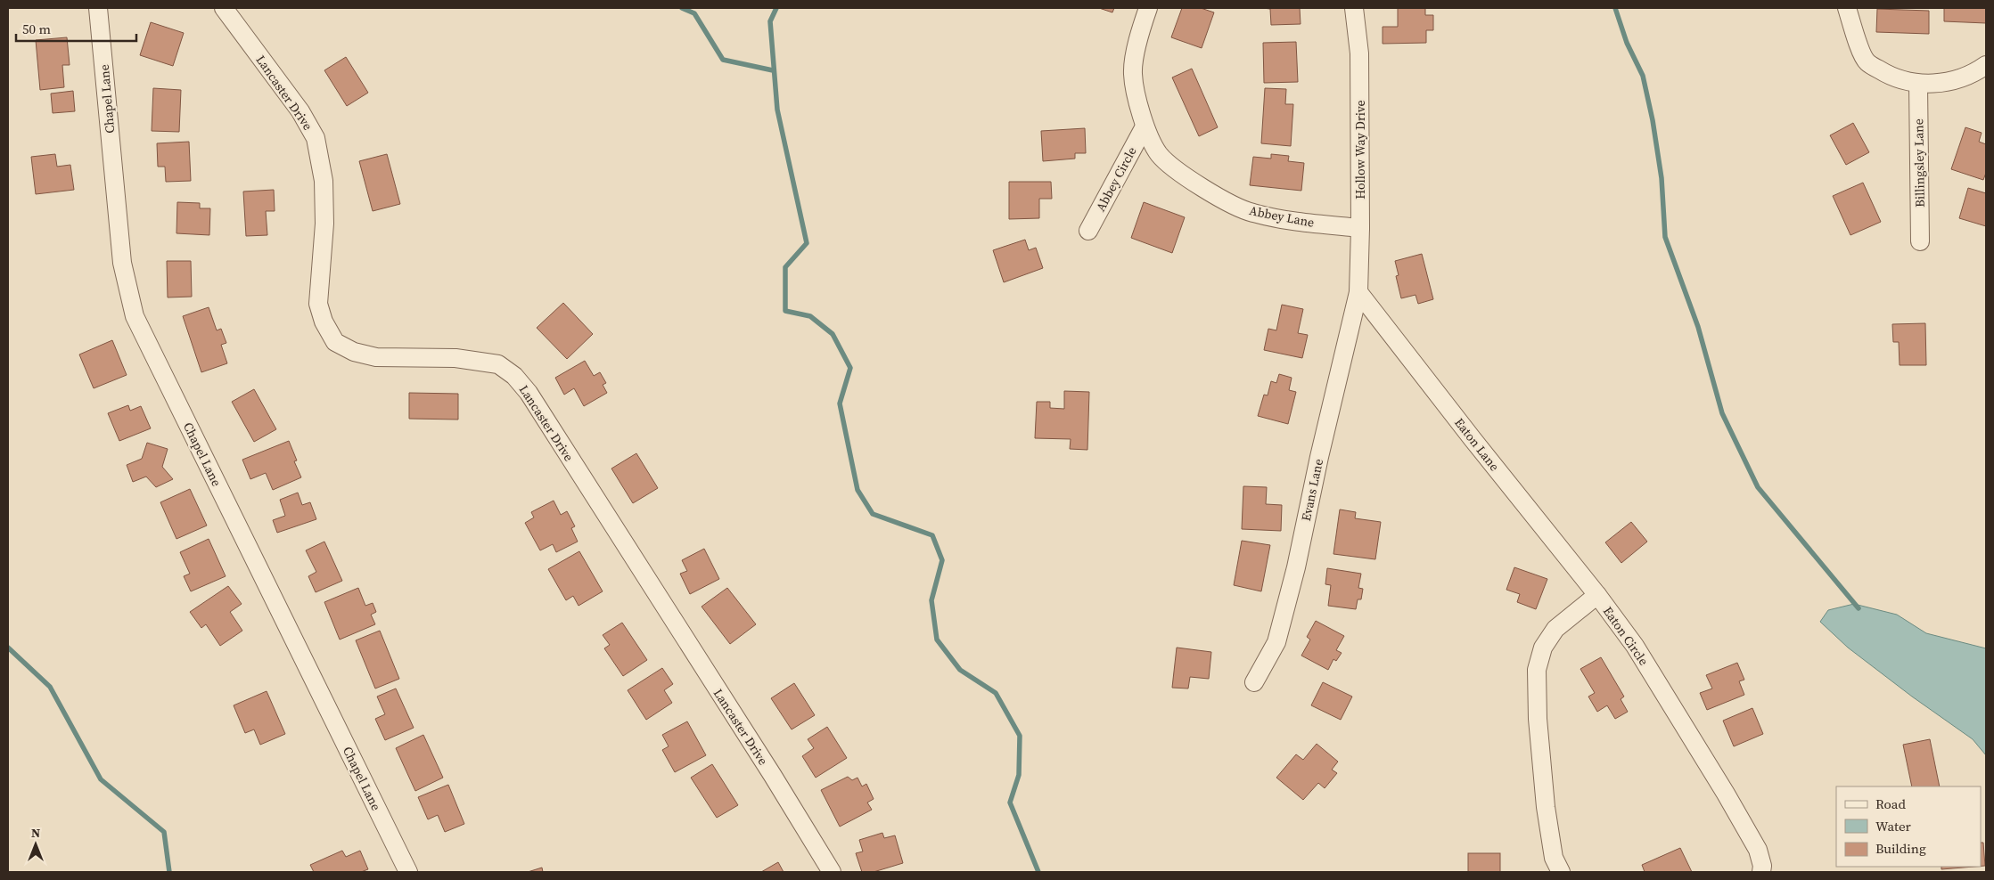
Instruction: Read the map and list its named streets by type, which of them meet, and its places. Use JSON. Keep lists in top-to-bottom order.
{
  "streets": {
    "street": [
      "Lancaster Drive",
      "Chapel Lane",
      "Hollow Way Drive",
      "Billingsley Lane",
      "Abbey Circle",
      "Abbey Lane",
      "Eaton Lane",
      "Evans Lane",
      "Eaton Circle"
    ]
  },
  "crossings": [
    ["Hollow Way Drive", "Abbey Lane"],
    ["Hollow Way Drive", "Eaton Lane"],
    ["Hollow Way Drive", "Evans Lane"],
    ["Abbey Circle", "Abbey Lane"],
    ["Eaton Lane", "Evans Lane"],
    ["Eaton Lane", "Eaton Circle"]
  ],
  "legend": ["Road", "Water", "Building"],
  "scale_bar": "50 m",
  "north": "top"
}
